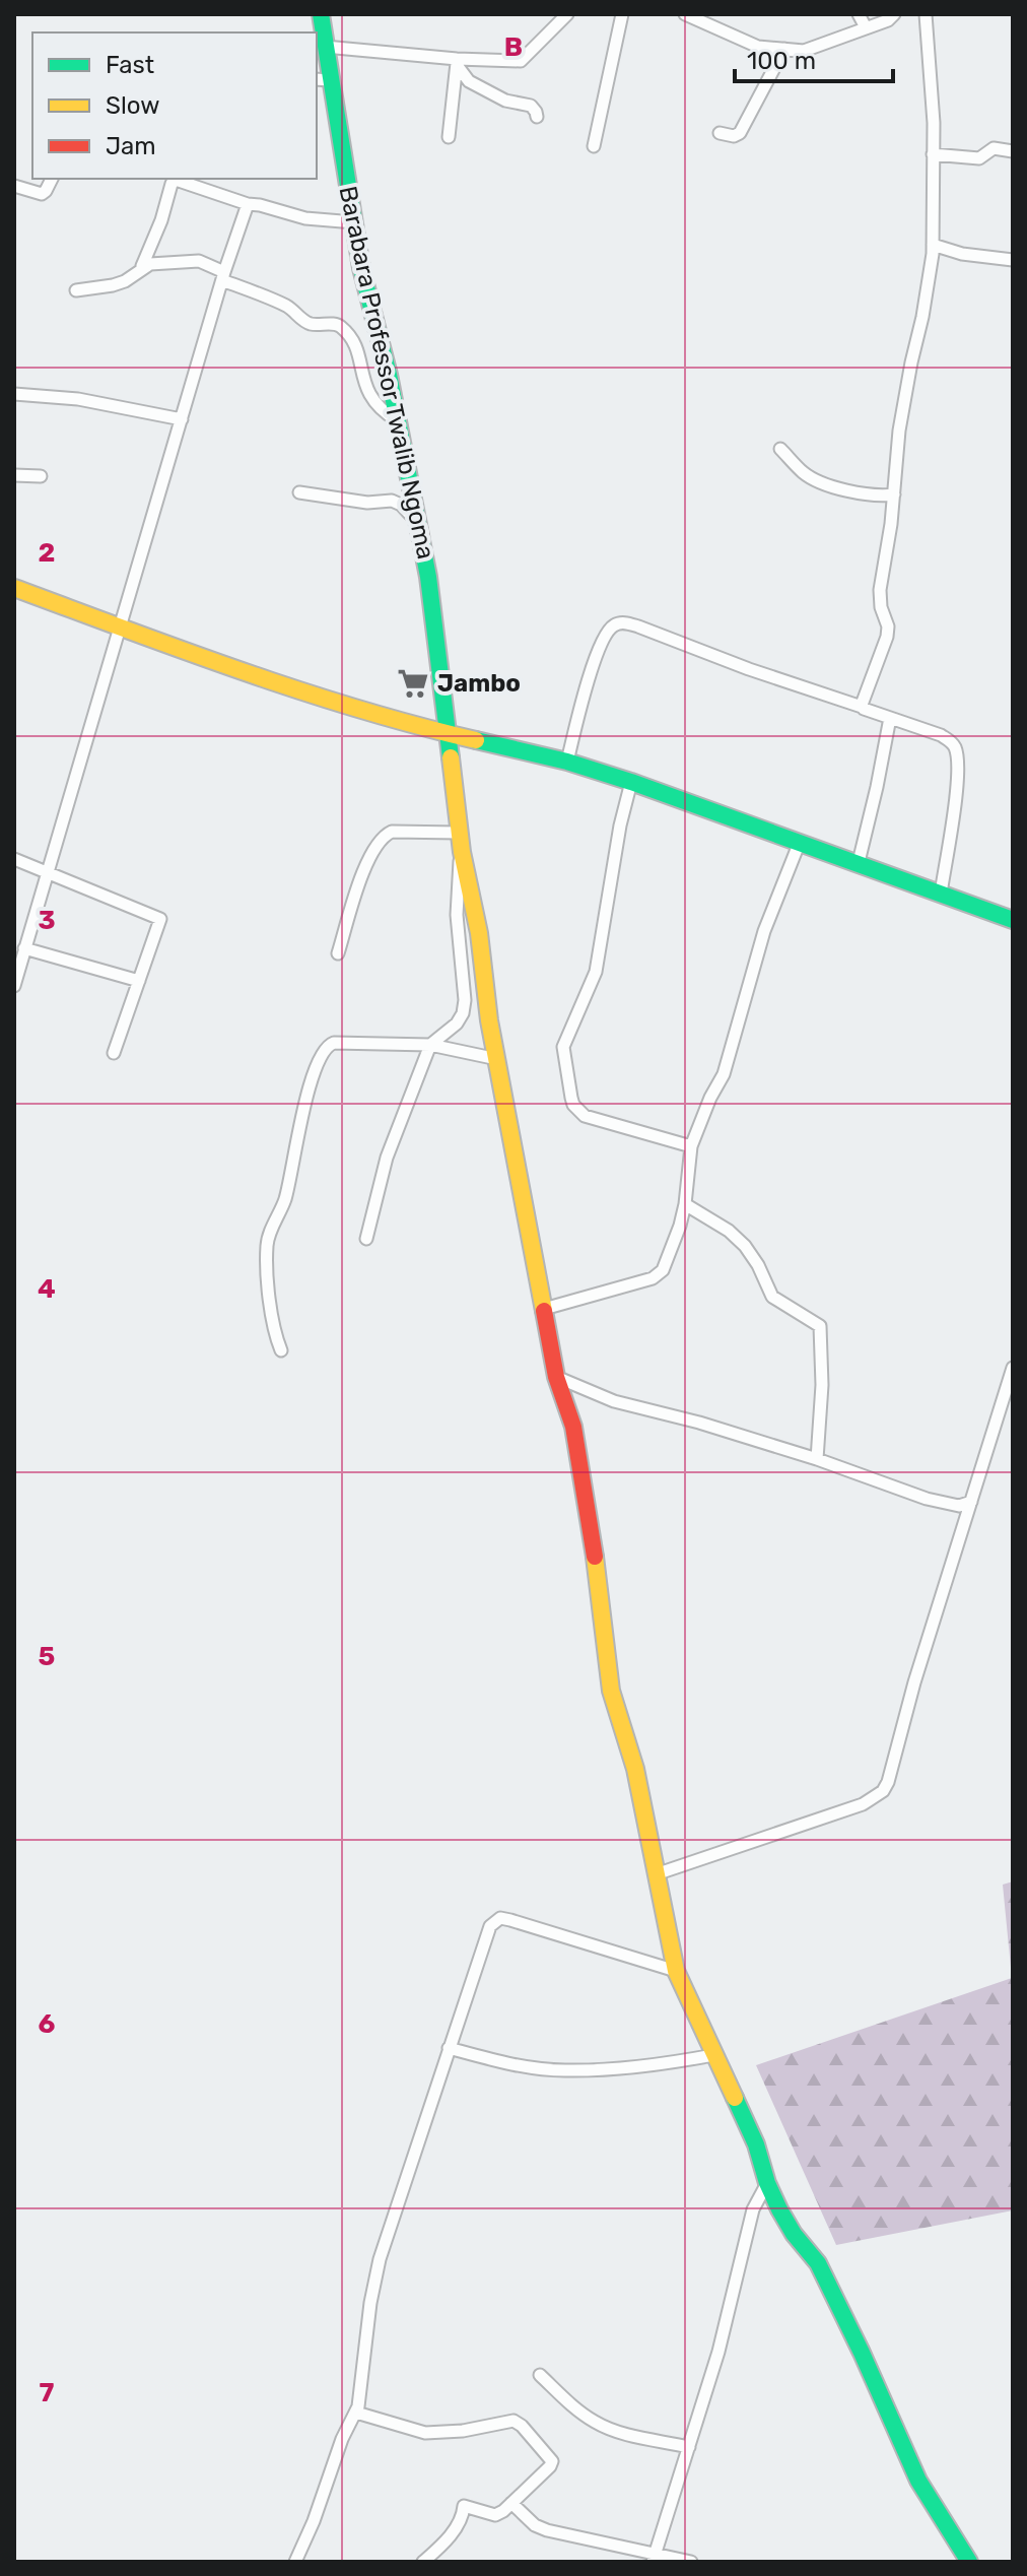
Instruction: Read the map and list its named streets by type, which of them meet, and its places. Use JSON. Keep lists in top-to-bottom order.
{
  "streets": {
    "street": ["Barabara Professor Twalib Ngoma"]
  },
  "places": {
    "supermarket": ["Jambo"]
  },
  "legend": ["Fast", "Slow", "Jam"],
  "scale_bar": "100 m",
  "grid": {
    "columns": ["B"],
    "rows": [
      "2",
      "3",
      "4",
      "5",
      "6",
      "7"
    ]
  }
}
